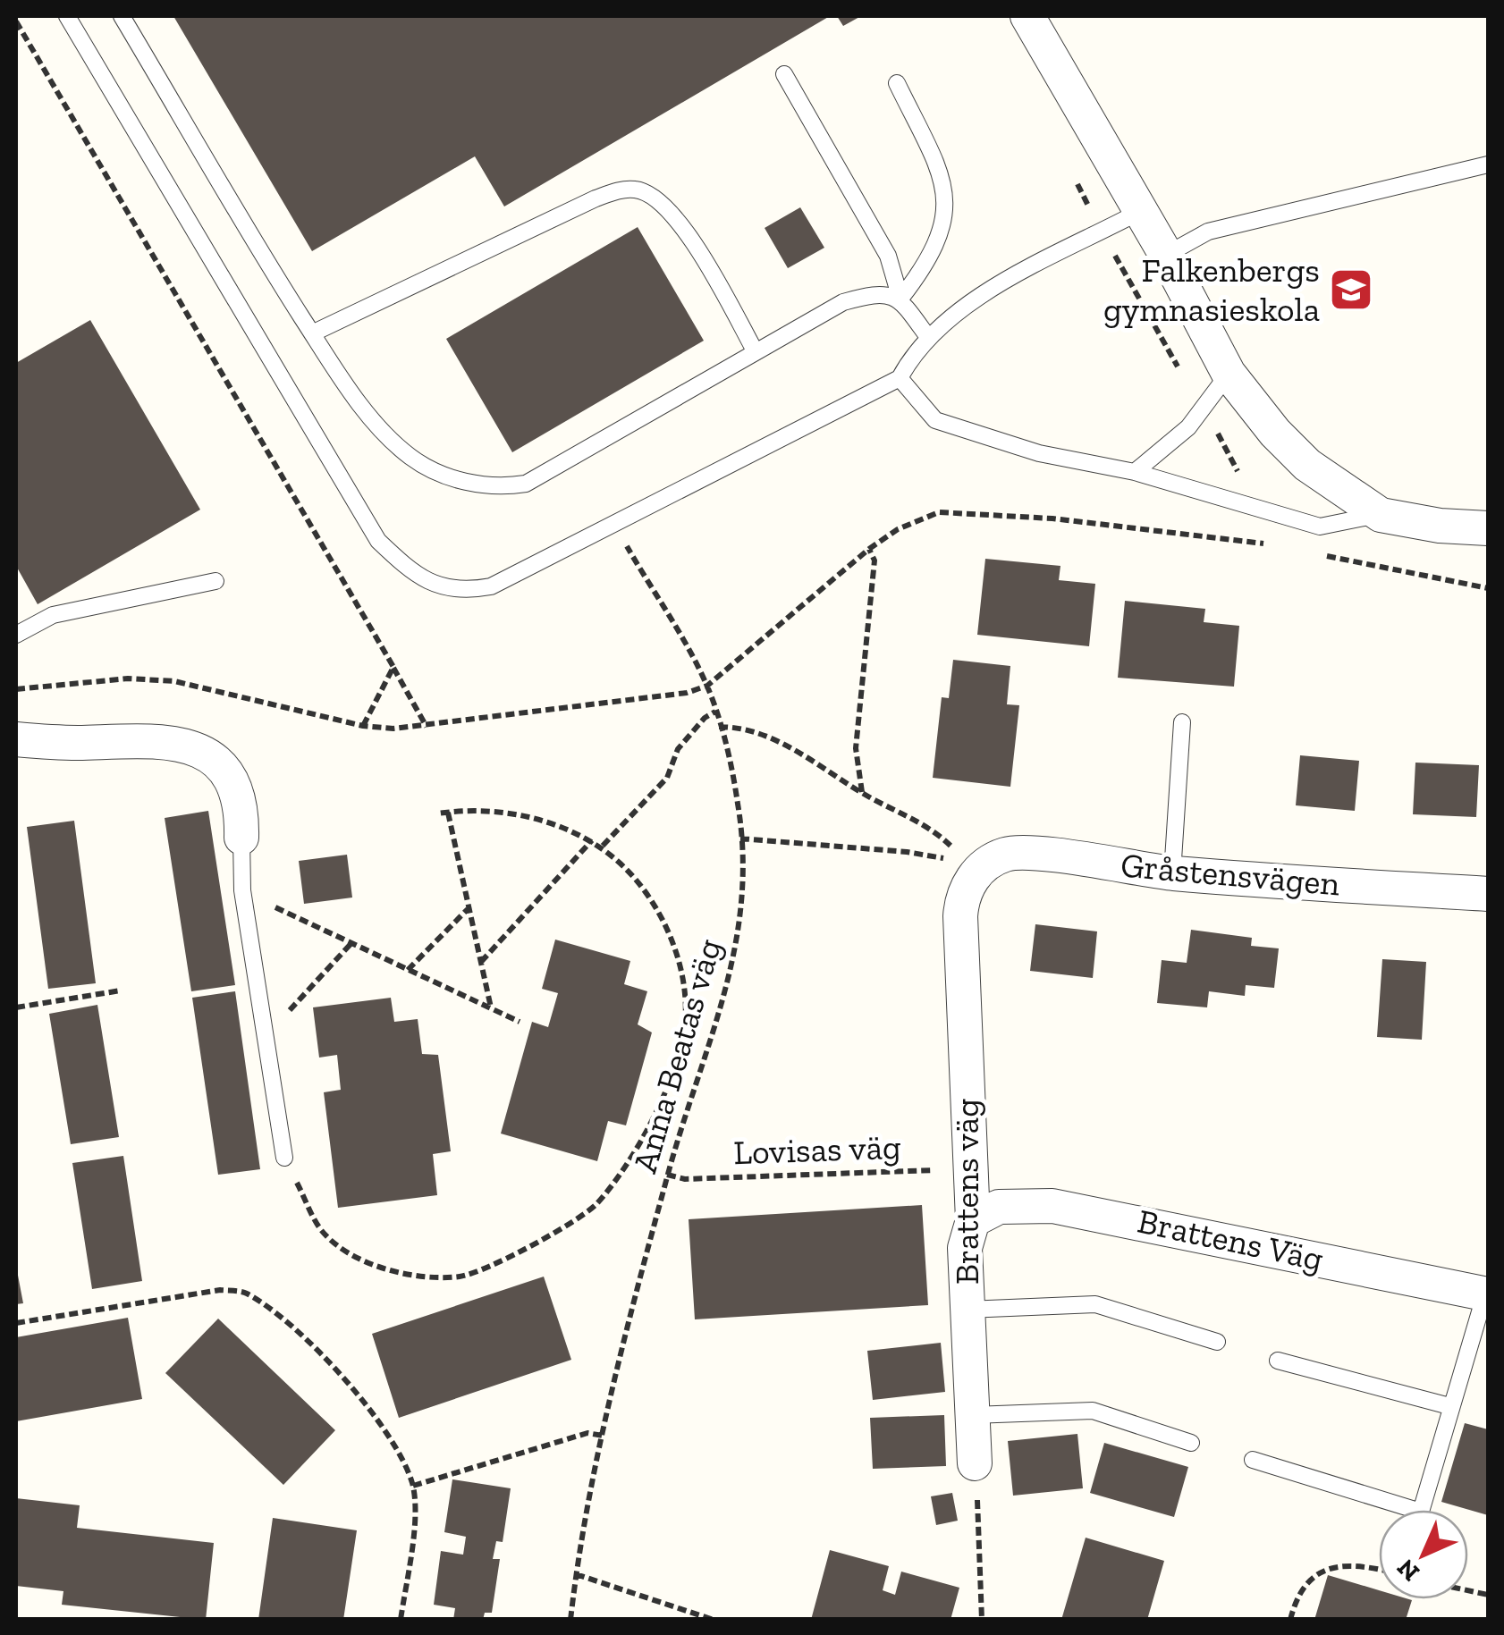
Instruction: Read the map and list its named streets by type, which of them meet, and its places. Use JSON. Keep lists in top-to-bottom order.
{
  "streets": {
    "street": ["Gråstensvägen", "Brattens väg", "Brattens Väg"],
    "path": ["Anna Beatas väg", "Lovisas väg"]
  },
  "crossings": [
    ["Gråstensvägen", "Brattens väg"],
    ["Anna Beatas väg", "Lovisas väg"],
    ["Lovisas väg", "Brattens väg"],
    ["Brattens väg", "Brattens Väg"]
  ],
  "places": {
    "school or university": ["Falkenbergs gymnasieskola"]
  },
  "north": "bottom left"
}
